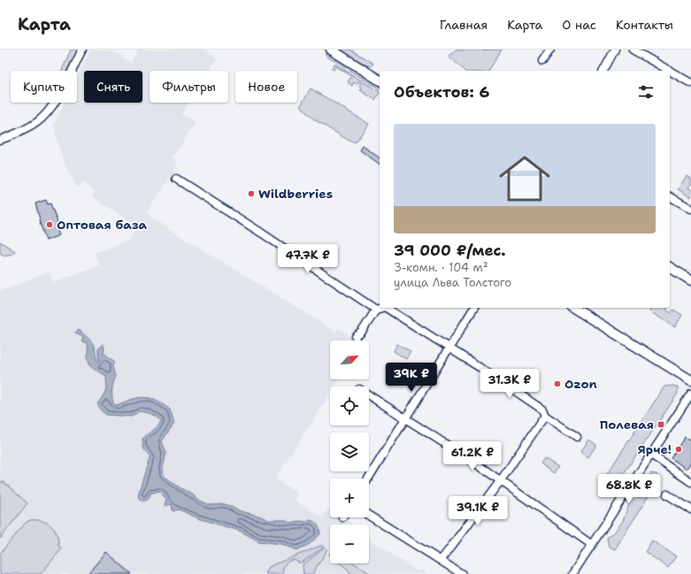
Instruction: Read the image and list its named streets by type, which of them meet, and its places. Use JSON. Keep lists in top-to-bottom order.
{
  "places": {
    "other": [
      "Wildberries",
      "Оптовая база",
      "Ozon",
      "Ярче!"
    ],
    "transit": ["Полевая"]
  },
  "north": "top right",
  "page": {
    "header": "Карта",
    "nav": [
      "Главная",
      "Карта",
      "О нас",
      "Контакты"
    ],
    "chip": [
      "Купить",
      "Снять",
      "Фильтры",
      "Новое"
    ],
    "heading": "Объектов: 6",
    "list": [
      {
        "name": "39 000 ₽/мес.",
        "note": "3-комн. · 104 m² · улица Льва Толстого"
      }
    ],
    "price": [
      "47.7K ₽",
      "39K ₽",
      "31.3K ₽",
      "61.2K ₽",
      "68.8K ₽",
      "39.1K ₽"
    ],
    "map_buttons": ["+", "−"]
  }
}
